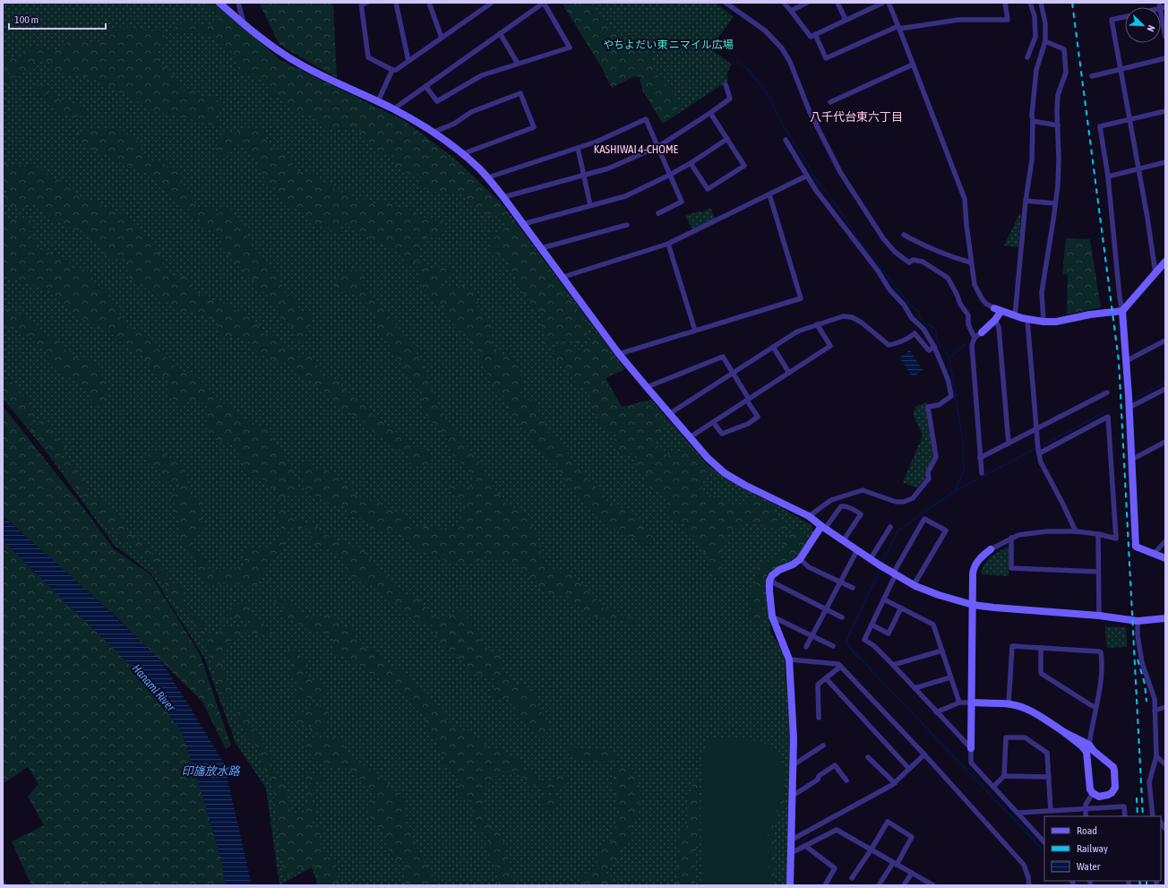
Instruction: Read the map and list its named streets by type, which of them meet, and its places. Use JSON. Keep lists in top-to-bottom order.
{
  "districts": ["八千代台東六丁目", "KASHIWAI 4-CHOME"],
  "water": ["Hanami River", "印旛放水路"],
  "parks": ["やちよだい東 ニマイル広場"],
  "legend": ["Road", "Railway", "Water"],
  "scale_bar": "100 m",
  "north": "bottom right"
}
